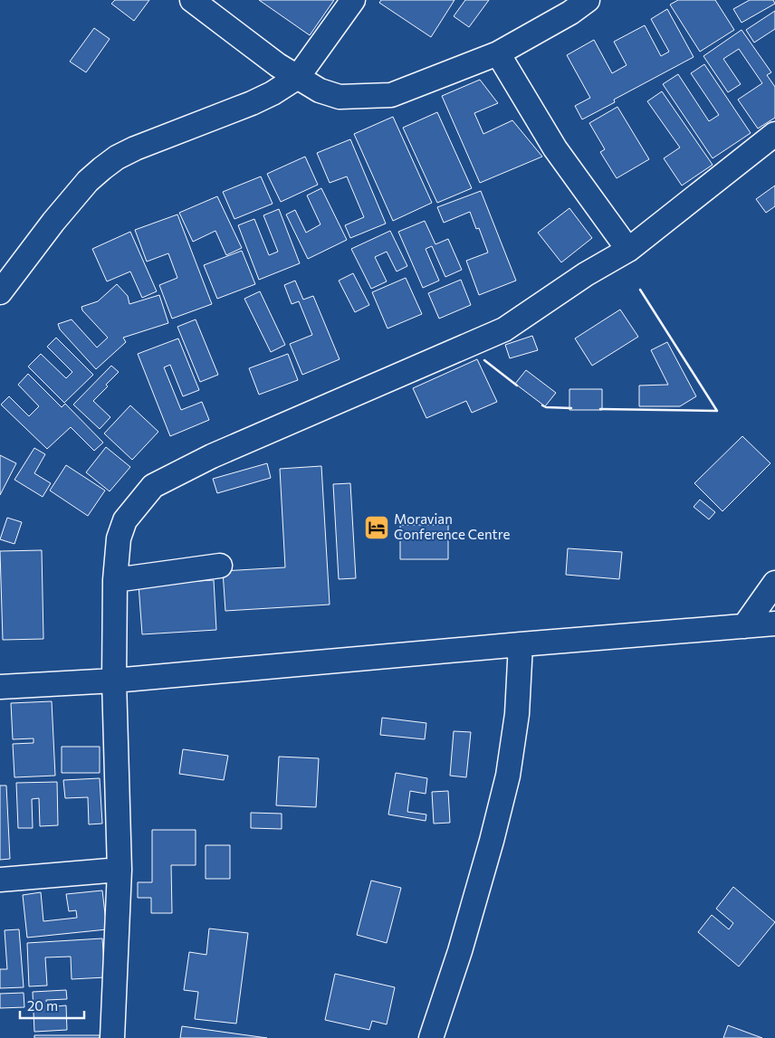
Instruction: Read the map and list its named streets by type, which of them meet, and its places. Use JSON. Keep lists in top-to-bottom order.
{
  "places": {
    "hotel": ["Moravian Conference Centre"]
  },
  "scale_bar": "20 m"
}
